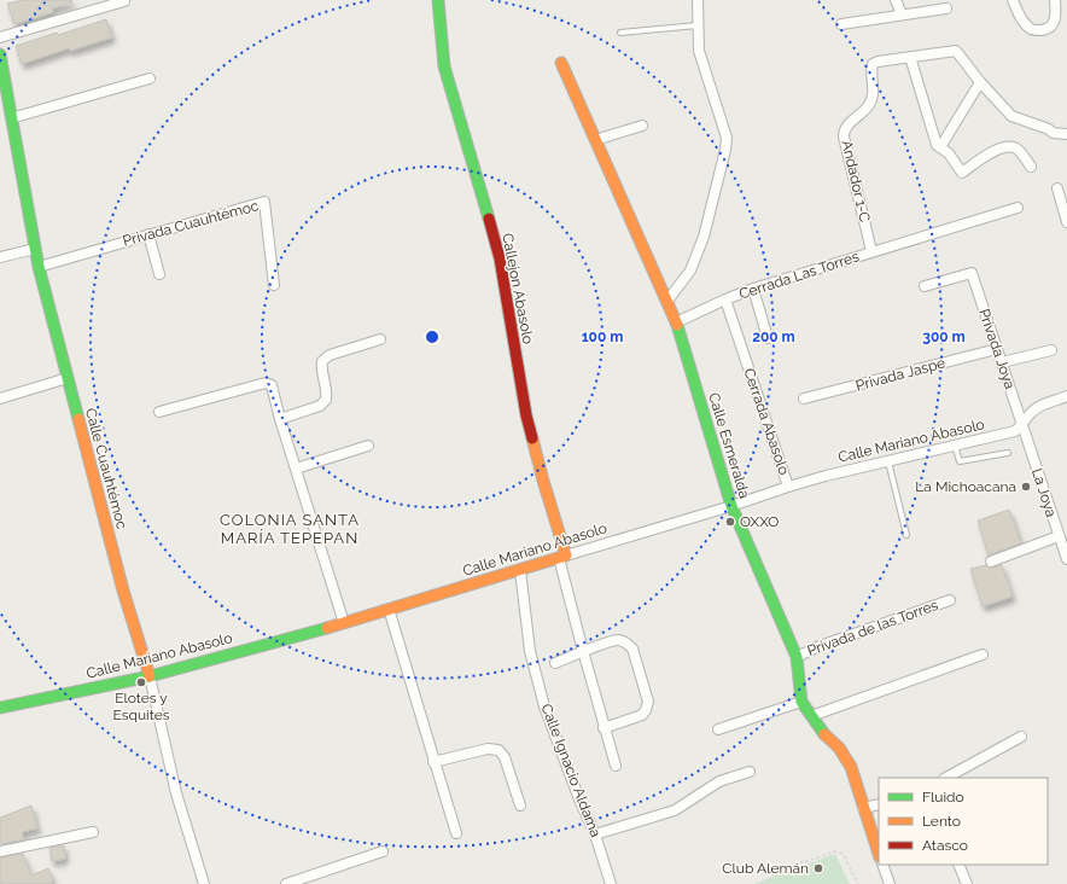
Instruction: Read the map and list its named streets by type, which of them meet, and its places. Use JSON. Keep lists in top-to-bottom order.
{
  "streets": {
    "street": [
      "Andador 1-C",
      "Privada Cuauhtémoc",
      "Cerrada Las Torres",
      "Callejon Abasolo",
      "Privada Joya",
      "Privada Jaspe",
      "Cerrada Abasolo",
      "Calle Mariano Abasolo",
      "Calle Esmeralda",
      "Calle Cuauhtémoc",
      "La Joya",
      "Privada de las Torres",
      "Calle Ignacio Aldama"
    ]
  },
  "crossings": [
    ["Andador 1-C", "Cerrada Las Torres"],
    ["Privada Cuauhtémoc", "Calle Cuauhtémoc"],
    ["Cerrada Las Torres", "Cerrada Abasolo"],
    ["Cerrada Las Torres", "Calle Esmeralda"],
    ["Callejon Abasolo", "Calle Mariano Abasolo"],
    ["Privada Joya", "Privada Jaspe"],
    ["Privada Joya", "Calle Mariano Abasolo"],
    ["Privada Joya", "La Joya"],
    ["Cerrada Abasolo", "Calle Mariano Abasolo"],
    ["Calle Mariano Abasolo", "Calle Esmeralda"],
    ["Calle Mariano Abasolo", "Calle Cuauhtémoc"],
    ["Calle Mariano Abasolo", "La Joya"],
    ["Calle Mariano Abasolo", "Calle Ignacio Aldama"],
    ["Calle Esmeralda", "Privada de las Torres"]
  ],
  "districts": ["COLONIA SANTA MARÍA TEPEPAN"],
  "places": [
    "La Michoacana",
    "OXXO",
    "Elotes y Esquites",
    "Club Alemán"
  ],
  "legend": ["Fluido", "Lento", "Atasco"],
  "rings": ["100 m", "200 m", "300 m"]
}
